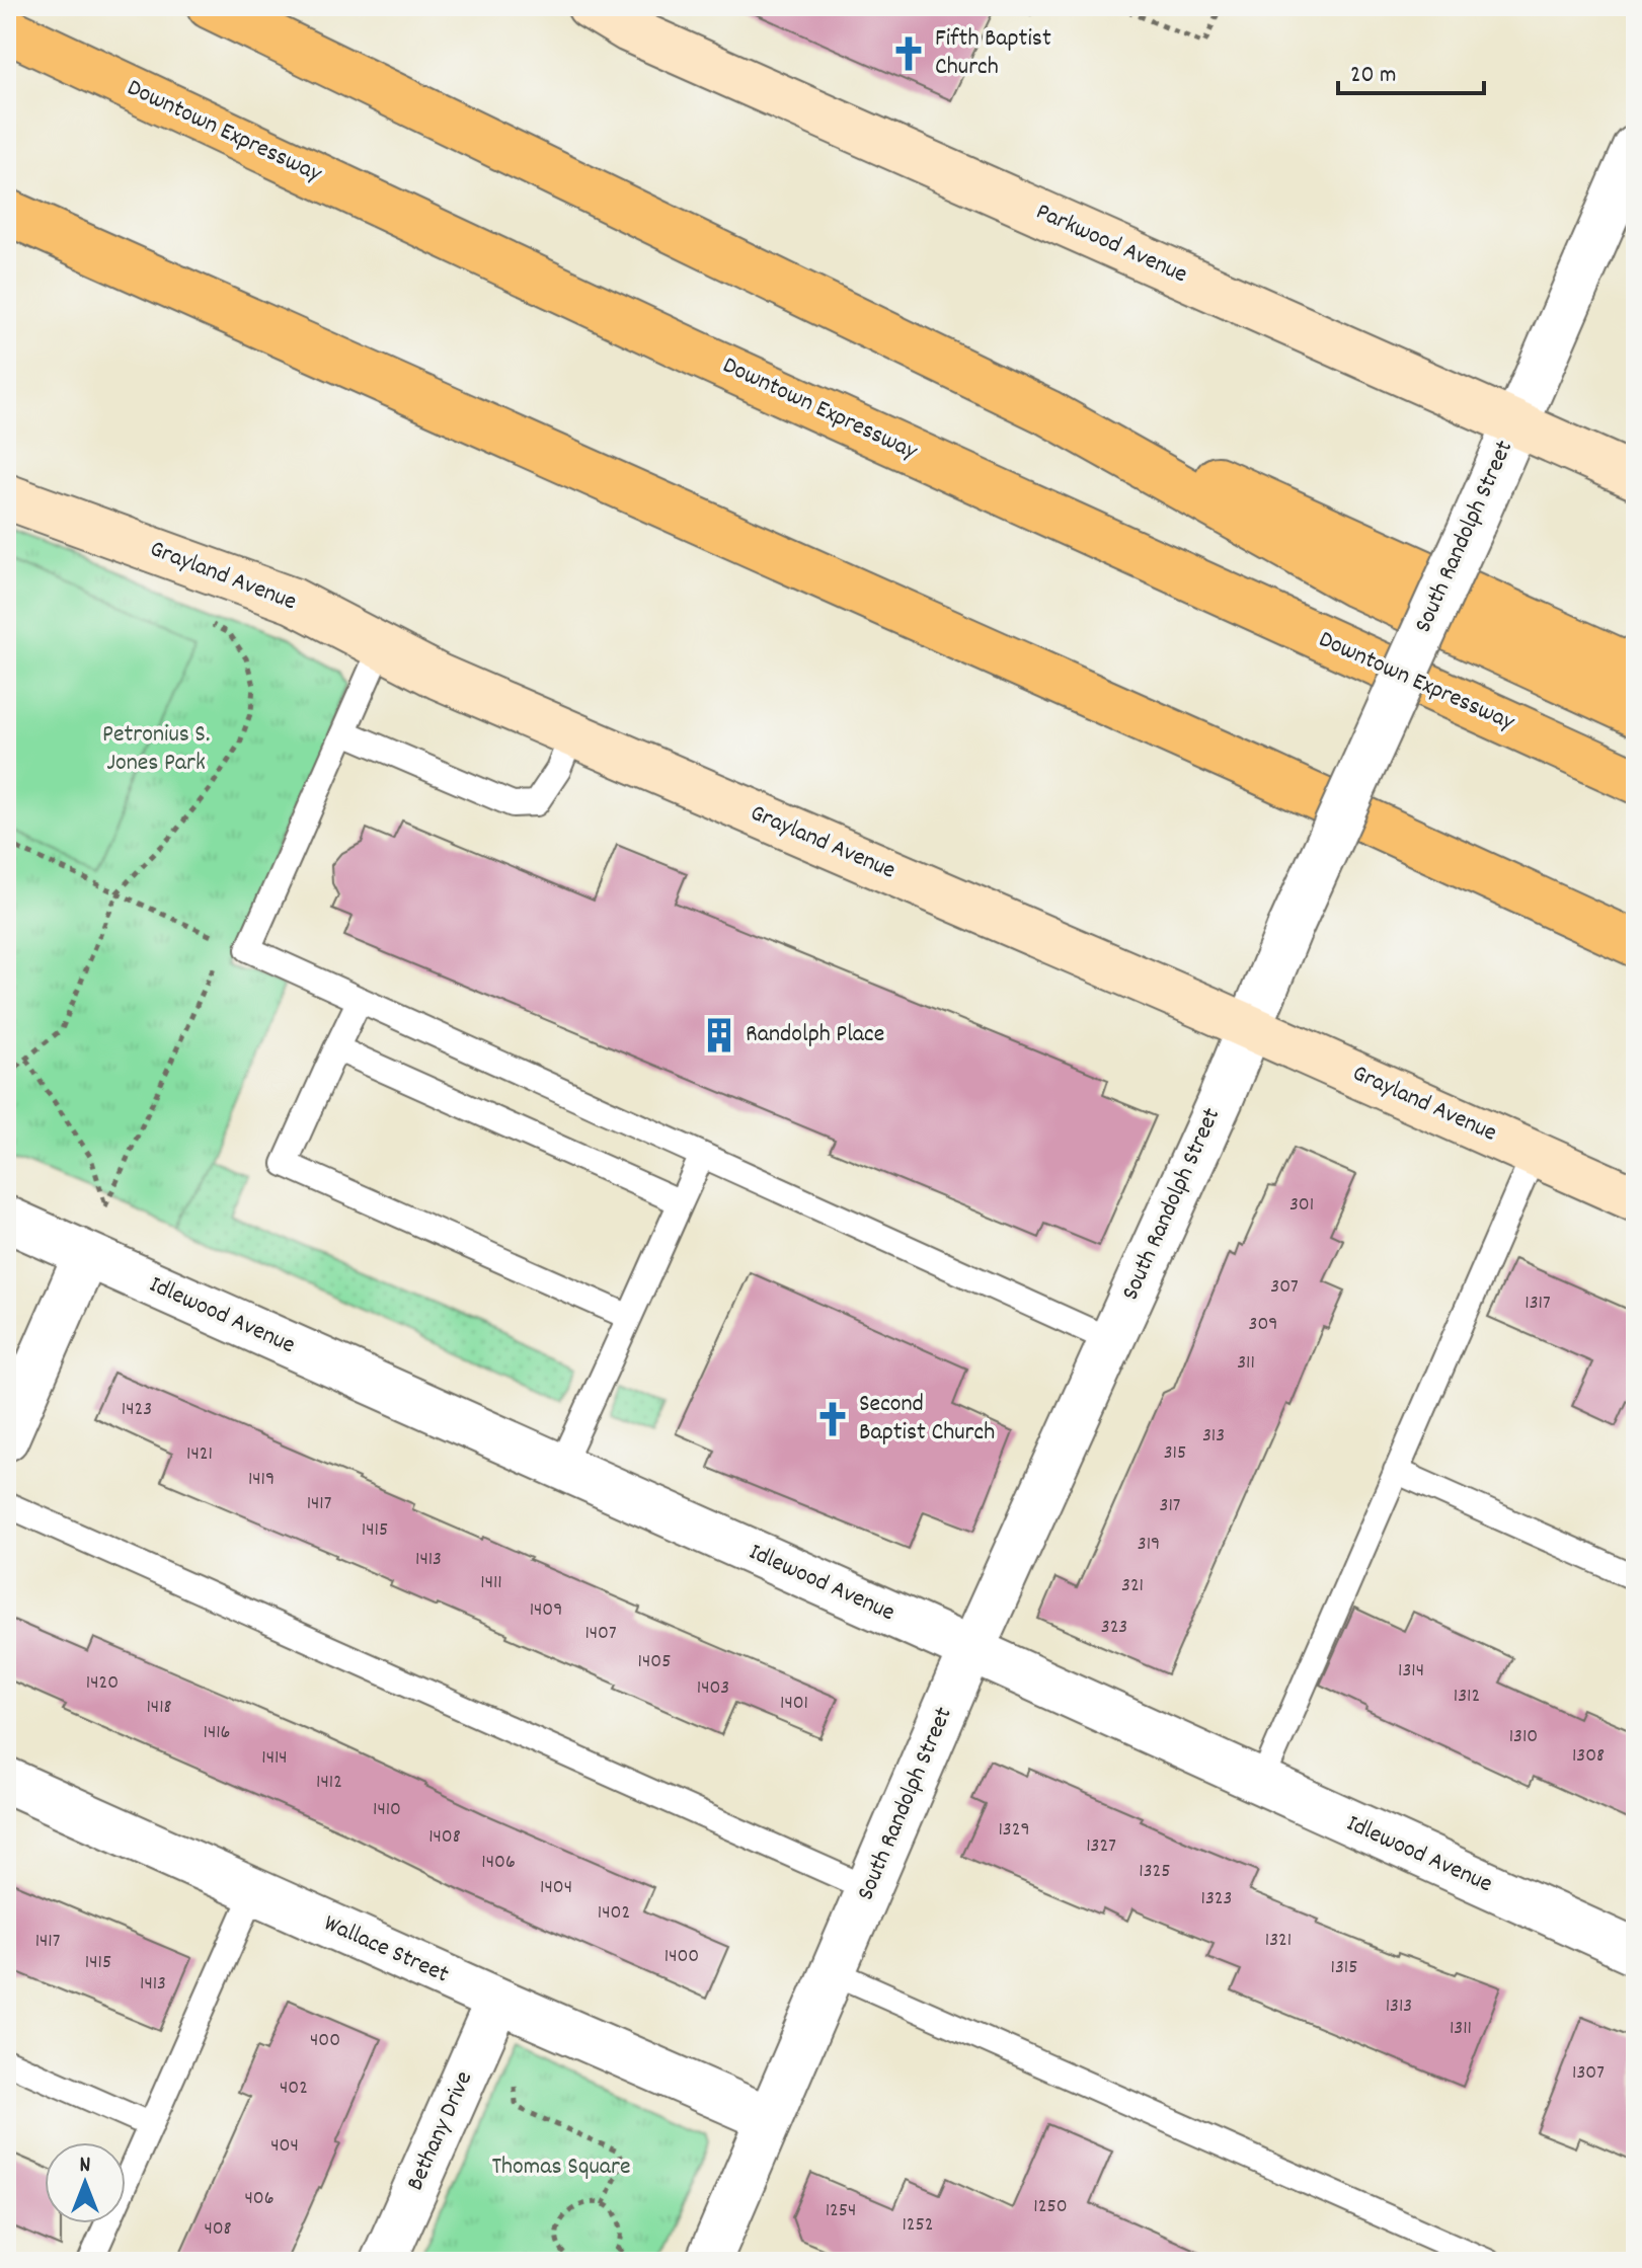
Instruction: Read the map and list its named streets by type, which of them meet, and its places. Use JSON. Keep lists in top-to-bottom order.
{
  "streets": {
    "highway": ["Downtown Expressway"],
    "street": [
      "Parkwood Avenue",
      "South Randolph Street",
      "Grayland Avenue",
      "Idlewood Avenue",
      "Wallace Street",
      "Bethany Drive"
    ]
  },
  "crossings": [
    ["Parkwood Avenue", "South Randolph Street"],
    ["South Randolph Street", "Grayland Avenue"],
    ["South Randolph Street", "Idlewood Avenue"],
    ["South Randolph Street", "Wallace Street"],
    ["Wallace Street", "Bethany Drive"]
  ],
  "parks": ["Petronius S. Jones Park", "Thomas Square"],
  "places": {
    "church": ["Fifth Baptist Church", "Second Baptist Church"],
    "building": ["Randolph Place"]
  },
  "house_numbers": [
    "301",
    "307",
    "1317",
    "309",
    "311",
    "1423",
    "313",
    "315",
    "1421",
    "1419",
    "1417",
    "317",
    "1415",
    "319",
    "1413",
    "1411",
    "321",
    "1409",
    "323",
    "1407",
    "1405",
    "1314",
    "1420",
    "1403",
    "1312",
    "1401",
    "1418",
    "1416",
    "1310",
    "1308",
    "1414",
    "1412",
    "1410",
    "1329",
    "1408",
    "1327",
    "1406",
    "1325",
    "1404",
    "1323",
    "1402",
    "1321",
    "1417",
    "1400",
    "1415",
    "1315",
    "1413",
    "1313",
    "1311",
    "400",
    "1307",
    "402",
    "404",
    "406",
    "1250",
    "1254",
    "1252",
    "408"
  ],
  "scale_bar": "20 m",
  "north": "top"
}
